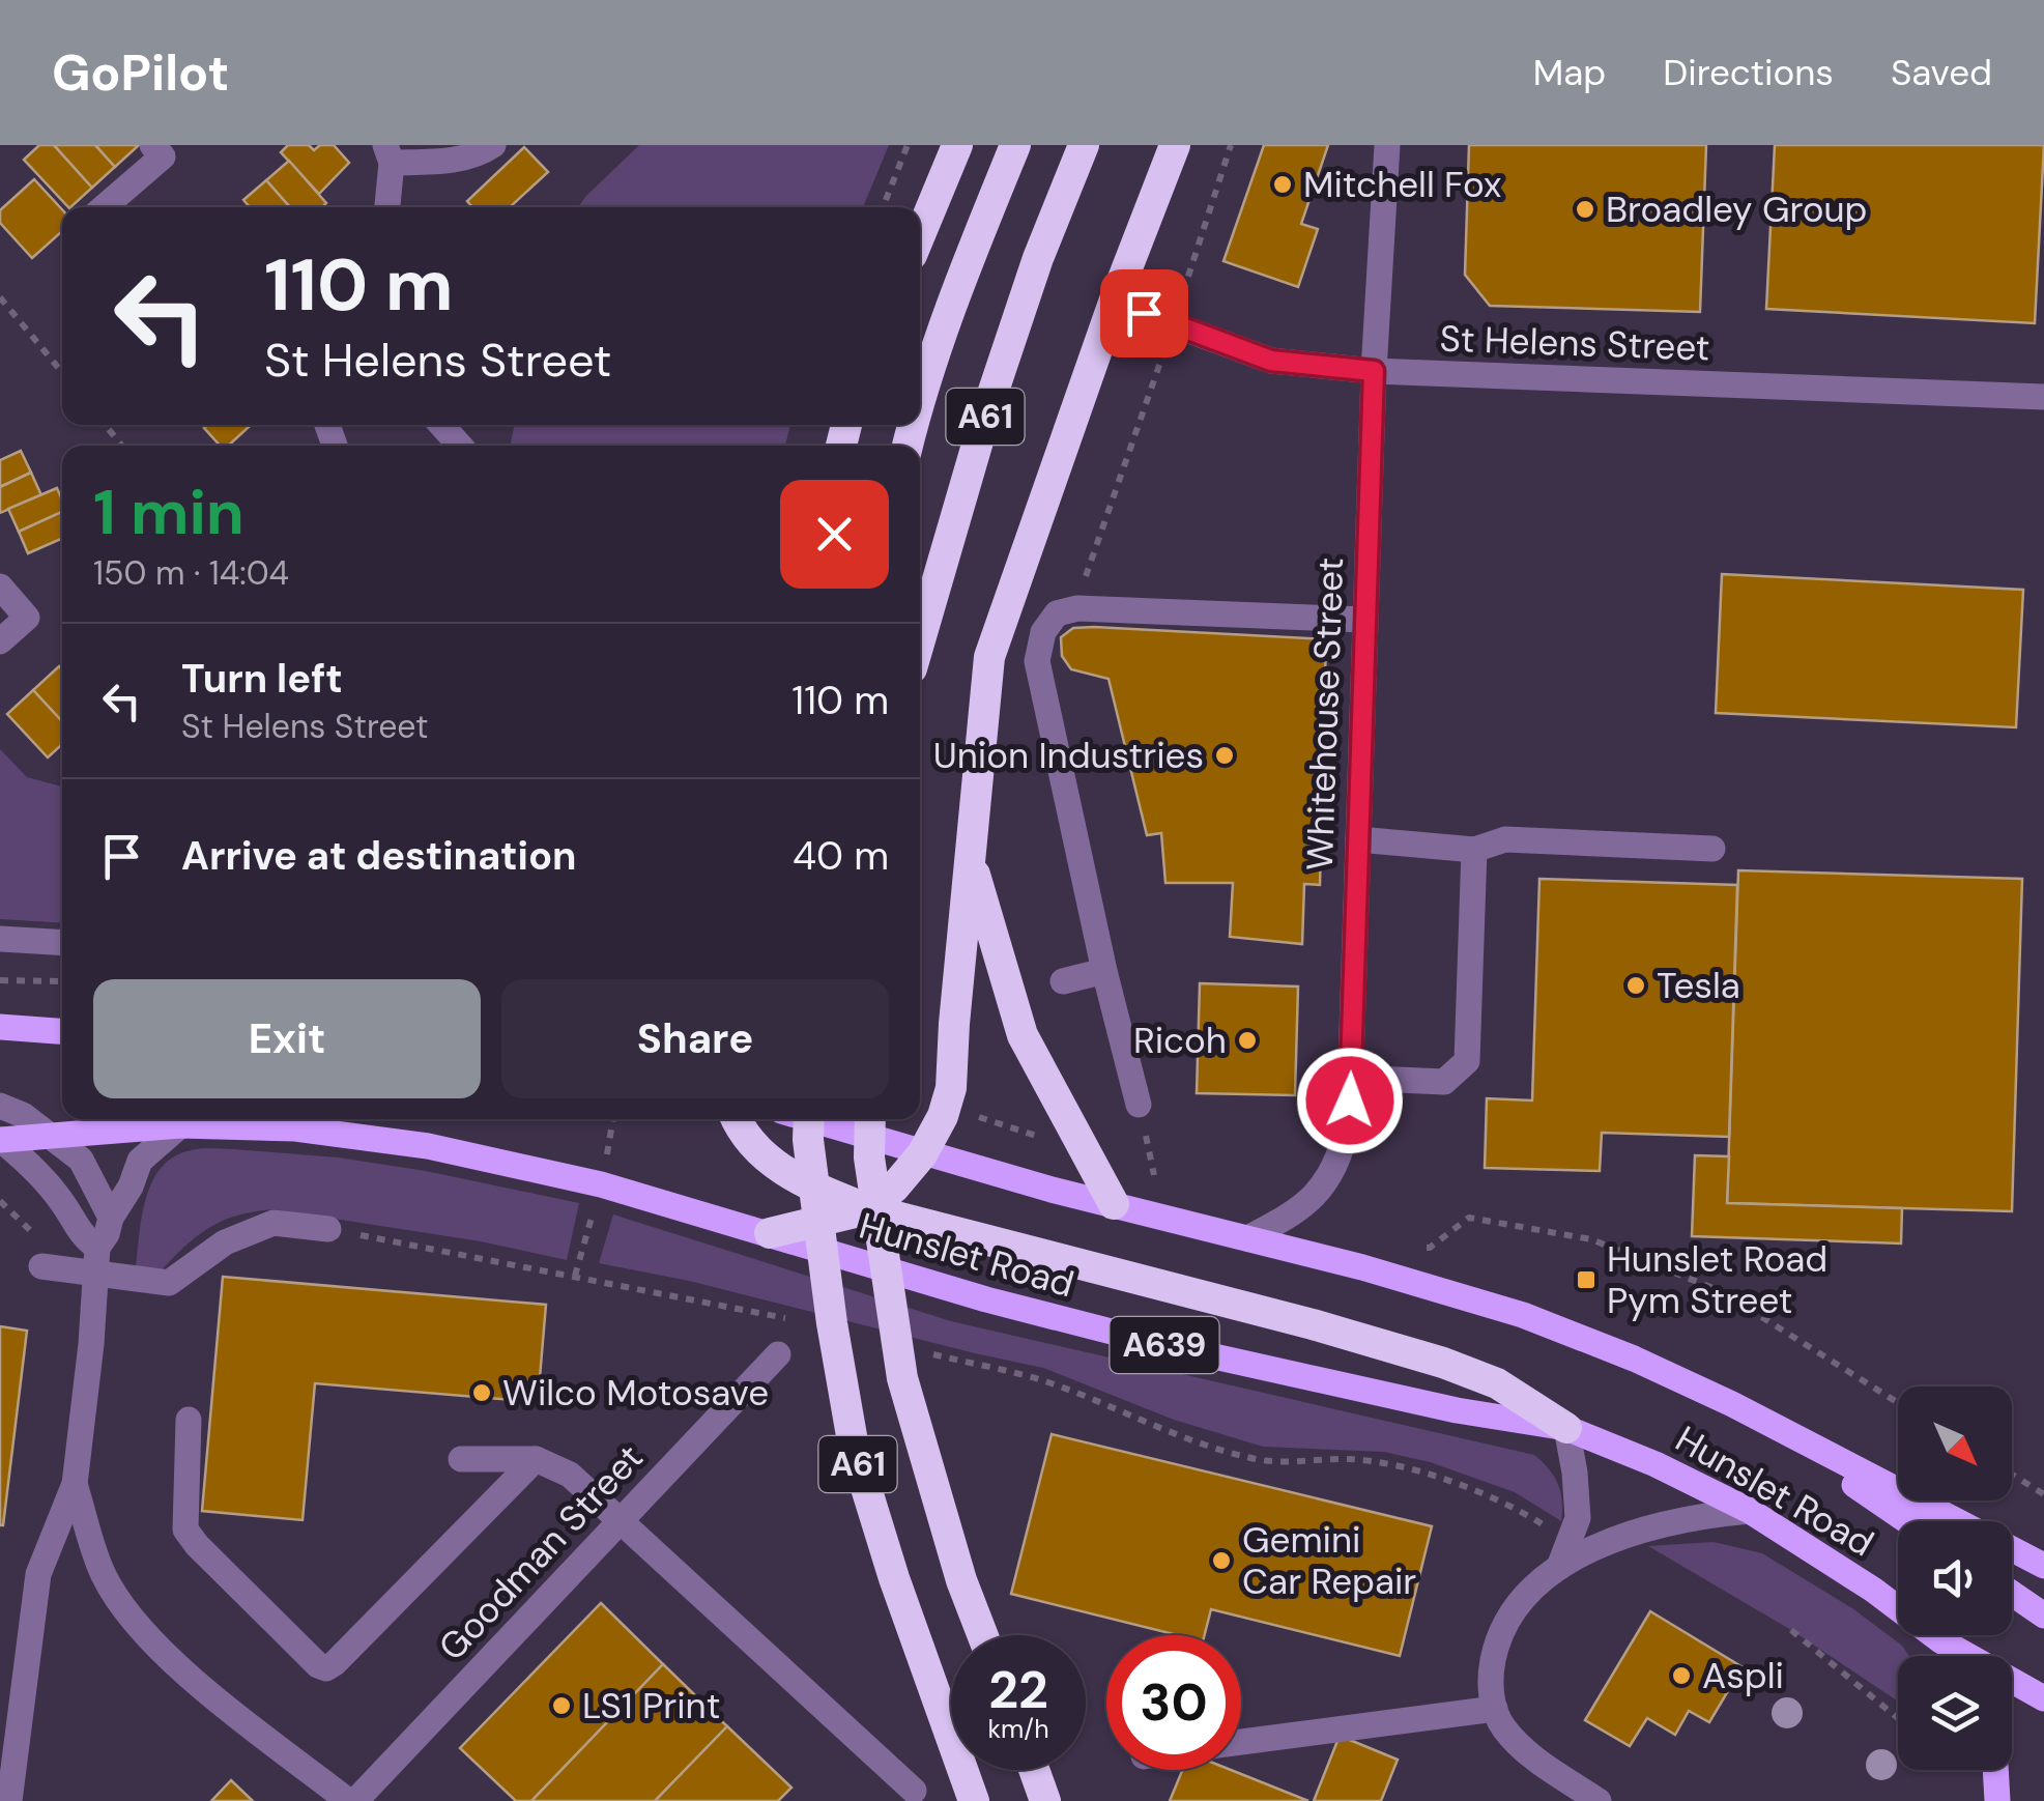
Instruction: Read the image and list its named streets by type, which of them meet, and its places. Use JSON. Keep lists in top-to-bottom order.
{
  "streets": {
    "highway": ["A61"],
    "main road": ["Hunslet Road", "A639"],
    "street": ["St Helens Street", "Whitehouse Street", "Goodman Street"]
  },
  "crossings": [
    ["St Helens Street", "Whitehouse Street"],
    ["Whitehouse Street", "Hunslet Road"]
  ],
  "places": {
    "other": [
      "Mitchell Fox",
      "Broadley Group",
      "Union Industries",
      "Tesla",
      "Ricoh",
      "Wilco Motosave",
      "Gemini Car Repair",
      "Aspli",
      "LS1 Print"
    ],
    "transit": ["Hunslet Road Pym Street"]
  },
  "north": "bottom right",
  "page": {
    "header": "GoPilot",
    "nav": ["Map", "Directions", "Saved"],
    "turn": ["110 m", "St Helens Street"],
    "heading": ["1 min", "150 m · 14:04"],
    "list": [
      {
        "name": "Turn left",
        "note": "St Helens Street",
        "value": "110 m"
      },
      {
        "name": "Arrive at destination",
        "value": "40 m"
      }
    ],
    "buttons": ["Exit", "Share"],
    "speed": "22 km/h",
    "limit": "30"
  }
}
